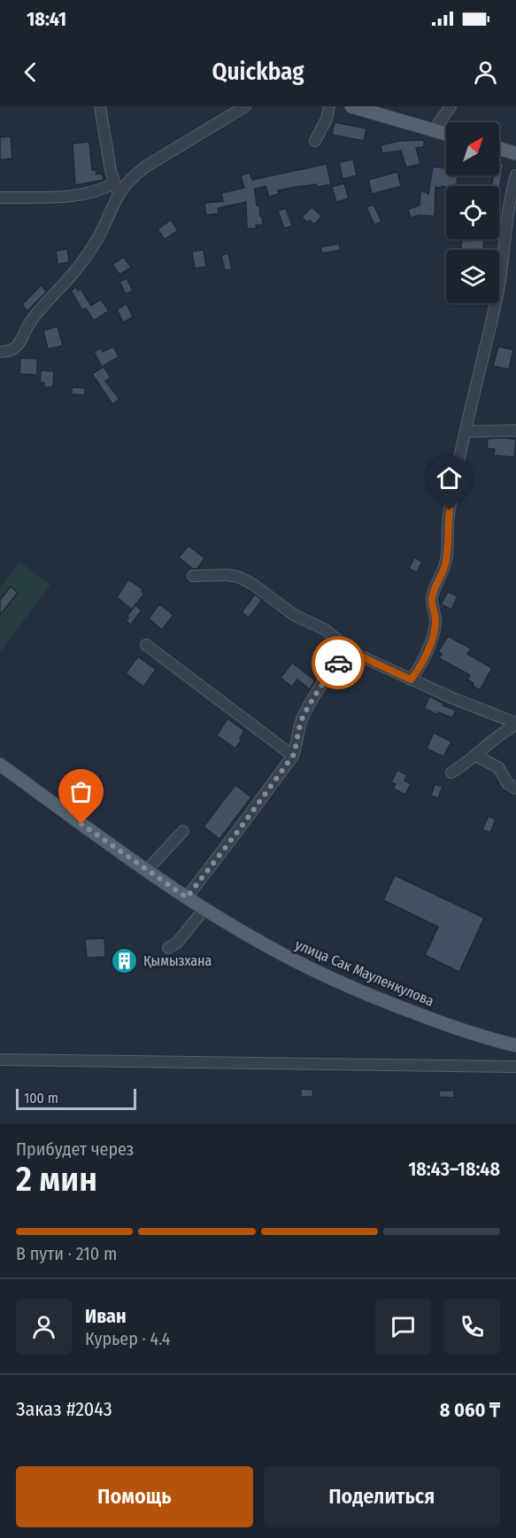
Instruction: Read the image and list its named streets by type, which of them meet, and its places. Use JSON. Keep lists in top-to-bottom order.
{
  "streets": {
    "main road": ["улица Сак Мауленкулова"]
  },
  "places": {
    "building": ["Қымызхана"]
  },
  "scale_bar": "100 m",
  "north": "top right",
  "page": {
    "status": "18:41",
    "header": "Quickbag",
    "scale": "100 m",
    "heading": ["2 мин", "Прибудет через", "18:43–18:48"],
    "panel": [
      "Иван",
      "Курьер · 4.4",
      "Заказ #2043",
      "8 060 ₸"
    ],
    "bar": "В пути · 210 m",
    "buttons": ["Помощь", "Поделиться"]
  }
}
